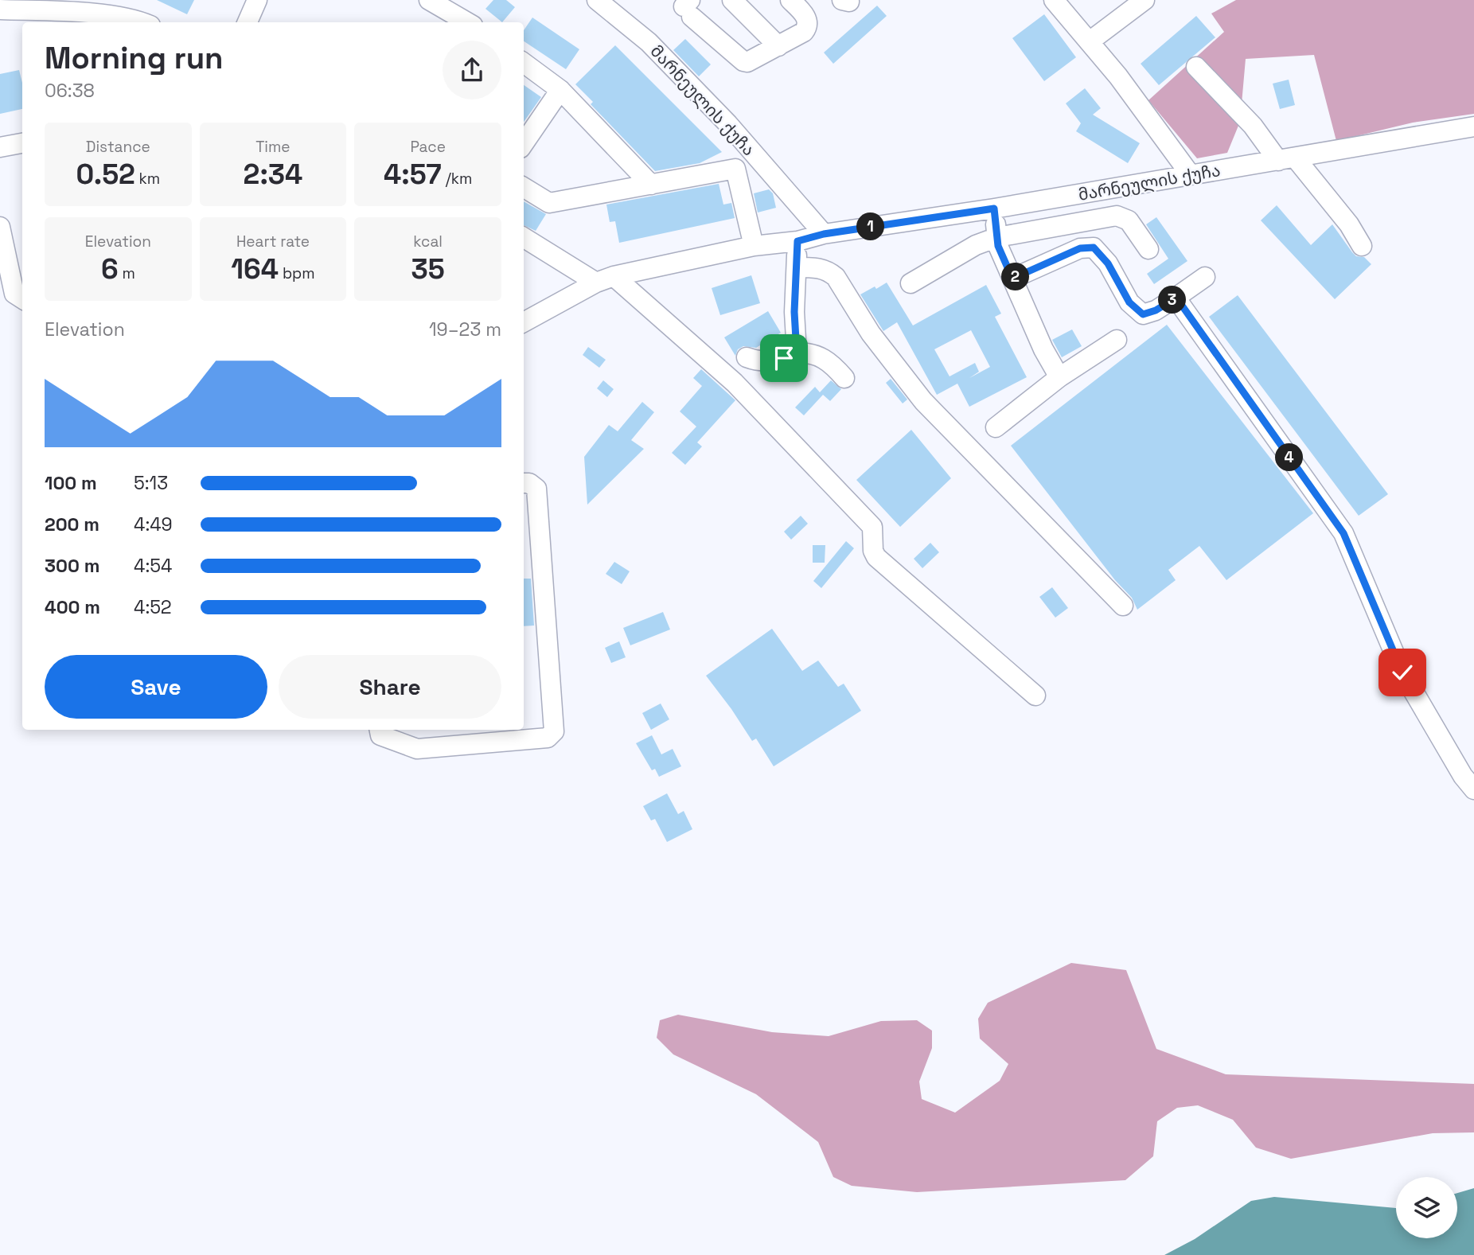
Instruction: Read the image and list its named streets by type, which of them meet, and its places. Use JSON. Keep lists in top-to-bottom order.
{
  "streets": {
    "street": ["მარნეულის ქუჩა"]
  },
  "page": {
    "heading": ["Morning run", "06:38"],
    "stats": [
      ["Distance", "0.52 km"],
      ["Time", "2:34"],
      ["Pace", "4:57 /km"],
      ["Elevation", "6 m"],
      ["Heart rate", "164 bpm"],
      ["kcal", "35"]
    ],
    "pins": [
      "1",
      "2",
      "3",
      "4"
    ],
    "chart": ["Elevation", "19–23 m"],
    "list": [
      {
        "name": "100 m",
        "note": "5:13"
      },
      {
        "name": "200 m",
        "note": "4:49"
      },
      {
        "name": "300 m",
        "note": "4:54"
      },
      {
        "name": "400 m",
        "note": "4:52"
      }
    ],
    "buttons": ["Save", "Share"]
  }
}
